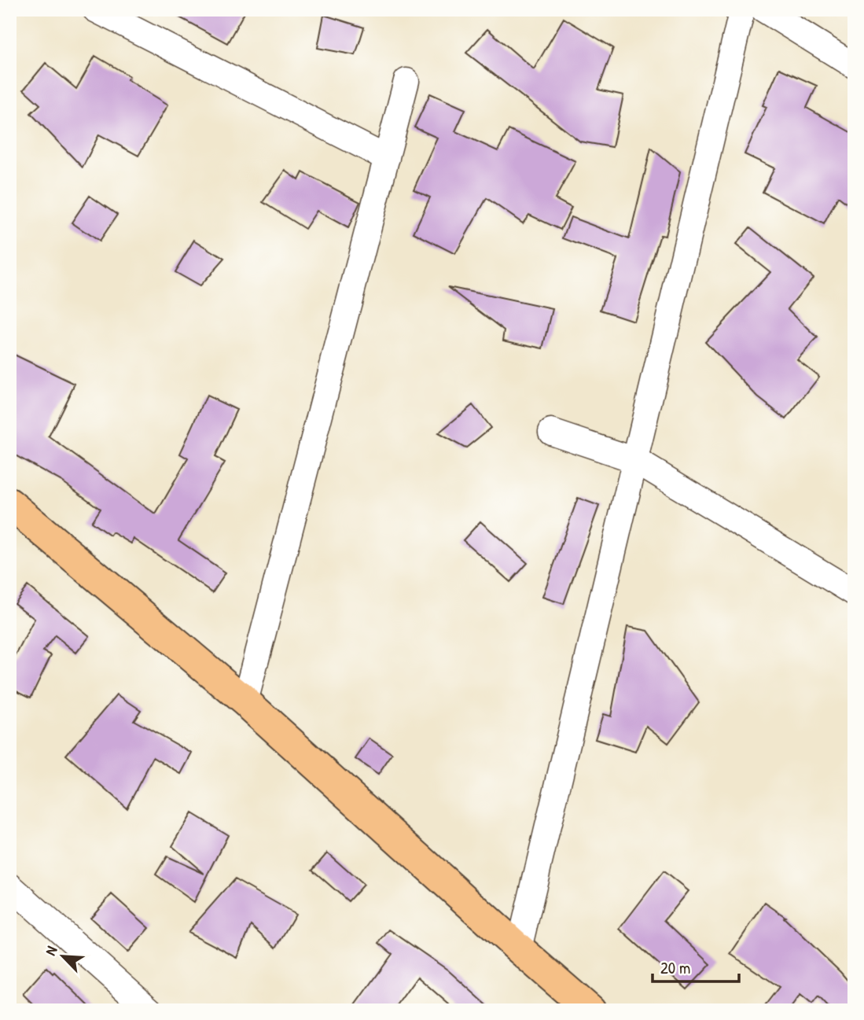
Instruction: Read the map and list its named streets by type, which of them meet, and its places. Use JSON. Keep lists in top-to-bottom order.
{
  "scale_bar": "20 m",
  "north": "top left"
}
